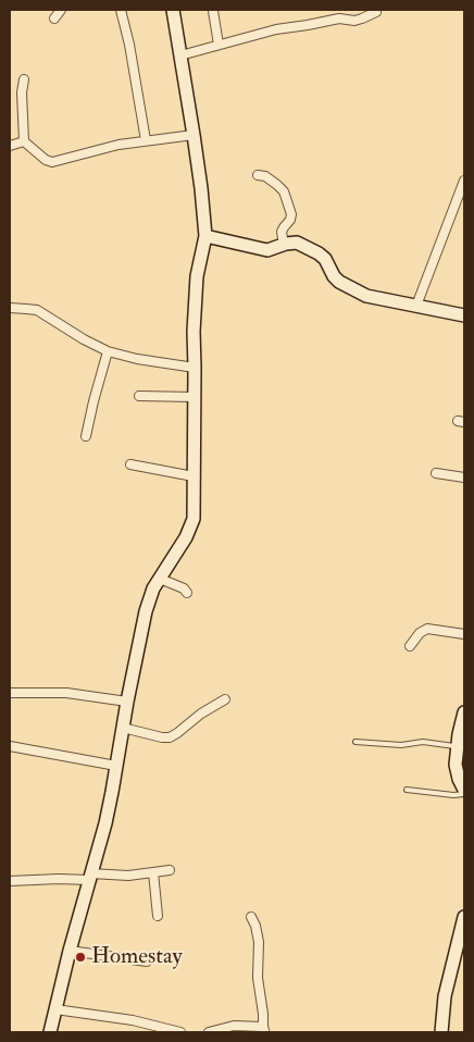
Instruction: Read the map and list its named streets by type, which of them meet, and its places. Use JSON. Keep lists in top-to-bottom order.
{
  "places": ["Homestay"]
}
